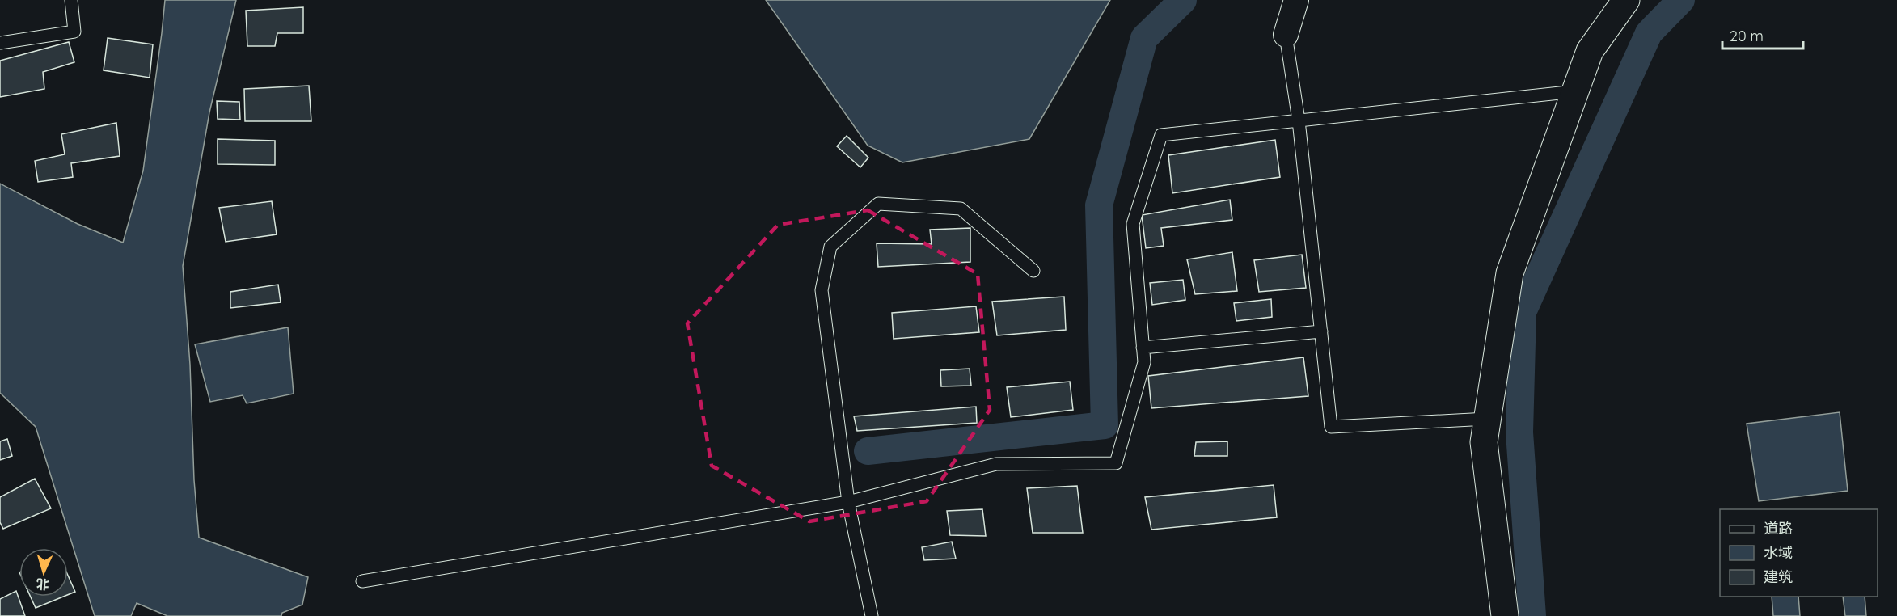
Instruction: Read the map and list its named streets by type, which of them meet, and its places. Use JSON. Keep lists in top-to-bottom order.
{
  "legend": ["道路", "水域", "建筑"],
  "scale_bar": "20 m",
  "north": "bottom"
}
